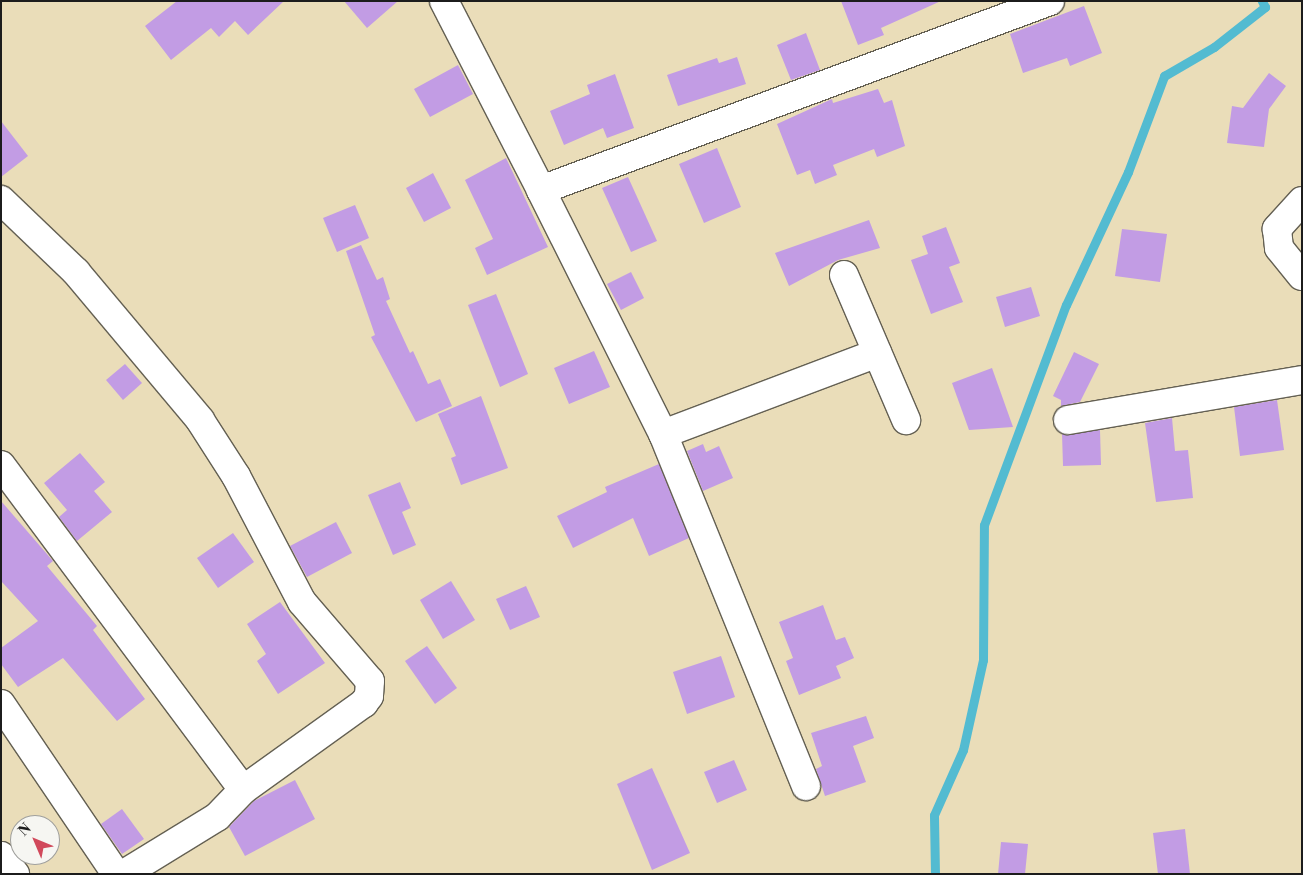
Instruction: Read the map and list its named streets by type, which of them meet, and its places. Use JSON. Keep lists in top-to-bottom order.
{
  "north": "top left"
}
